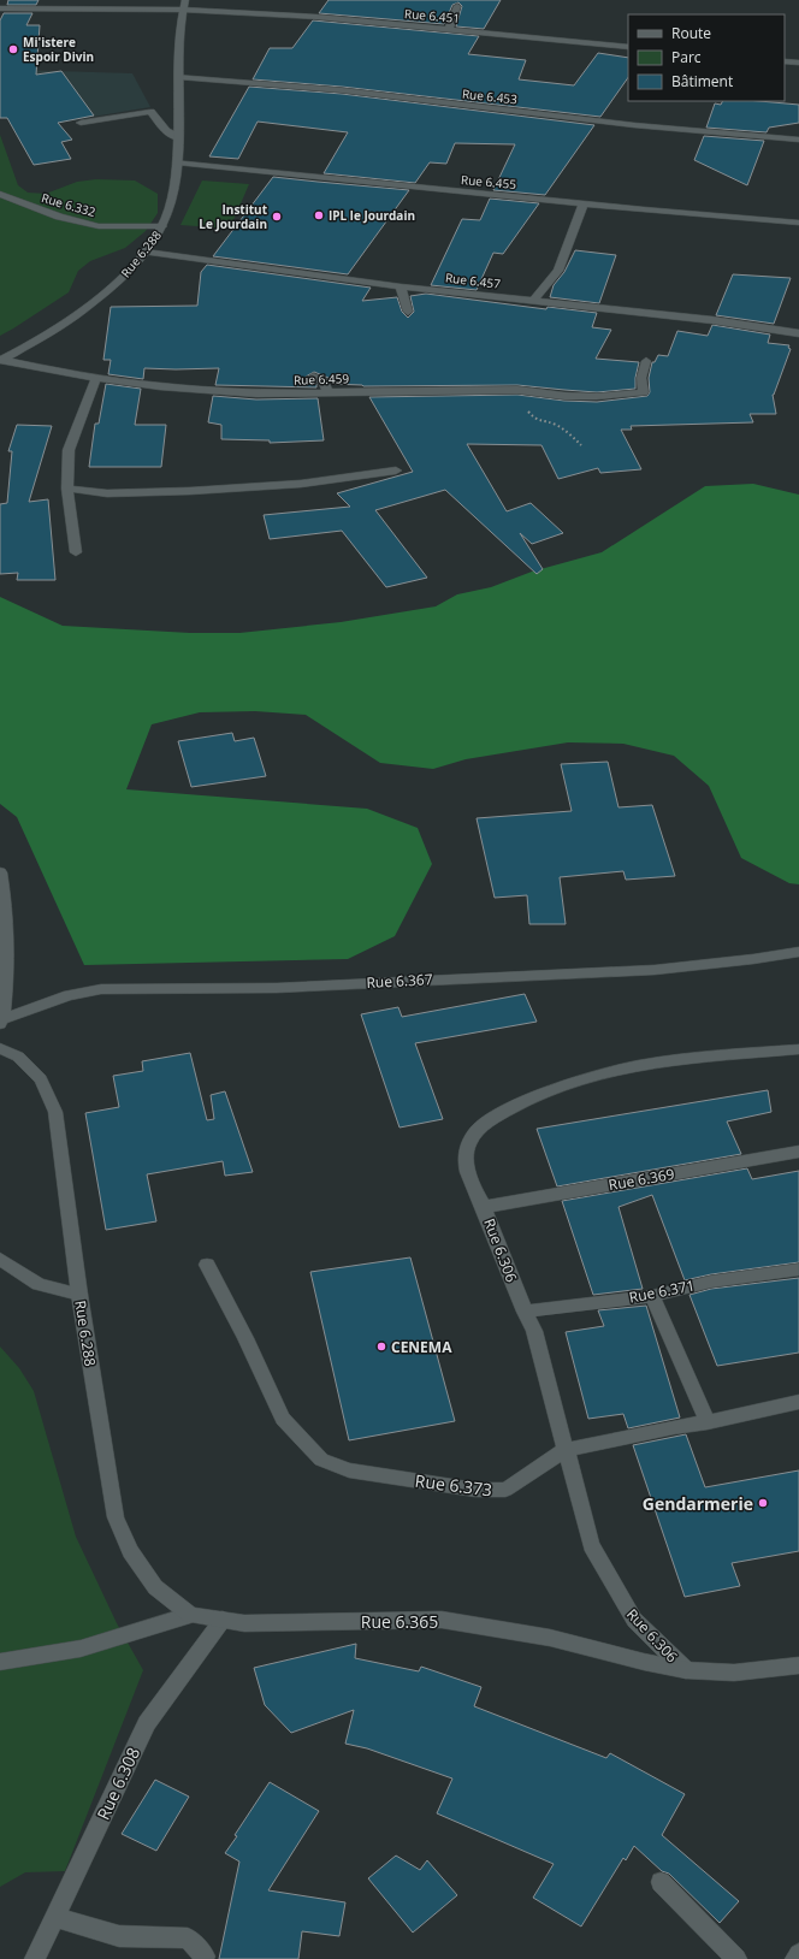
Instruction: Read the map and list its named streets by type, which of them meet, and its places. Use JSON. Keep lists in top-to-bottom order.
{
  "streets": {
    "street": [
      "Rue 6.451",
      "Rue 6.453",
      "Rue 6.455",
      "Rue 6.332",
      "Rue 6.288",
      "Rue 6.457",
      "Rue 6.459",
      "Rue 6.367",
      "Rue 6.369",
      "Rue 6.306",
      "Rue 6.371",
      "Rue 6.373",
      "Rue 6.365",
      "Rue 6.308"
    ]
  },
  "crossings": [
    ["Rue 6.451", "Rue 6.288"],
    ["Rue 6.453", "Rue 6.288"],
    ["Rue 6.455", "Rue 6.288"],
    ["Rue 6.332", "Rue 6.288"],
    ["Rue 6.288", "Rue 6.457"],
    ["Rue 6.288", "Rue 6.459"],
    ["Rue 6.288", "Rue 6.365"],
    ["Rue 6.369", "Rue 6.306"],
    ["Rue 6.306", "Rue 6.371"],
    ["Rue 6.306", "Rue 6.373"],
    ["Rue 6.306", "Rue 6.365"],
    ["Rue 6.365", "Rue 6.308"]
  ],
  "places": [
    "Mi'istere Espoir Divin",
    "IPL le Jourdain",
    "Institut Le Jourdain",
    "CENEMA",
    "Gendarmerie"
  ],
  "legend": ["Route", "Parc", "Bâtiment"]
}
